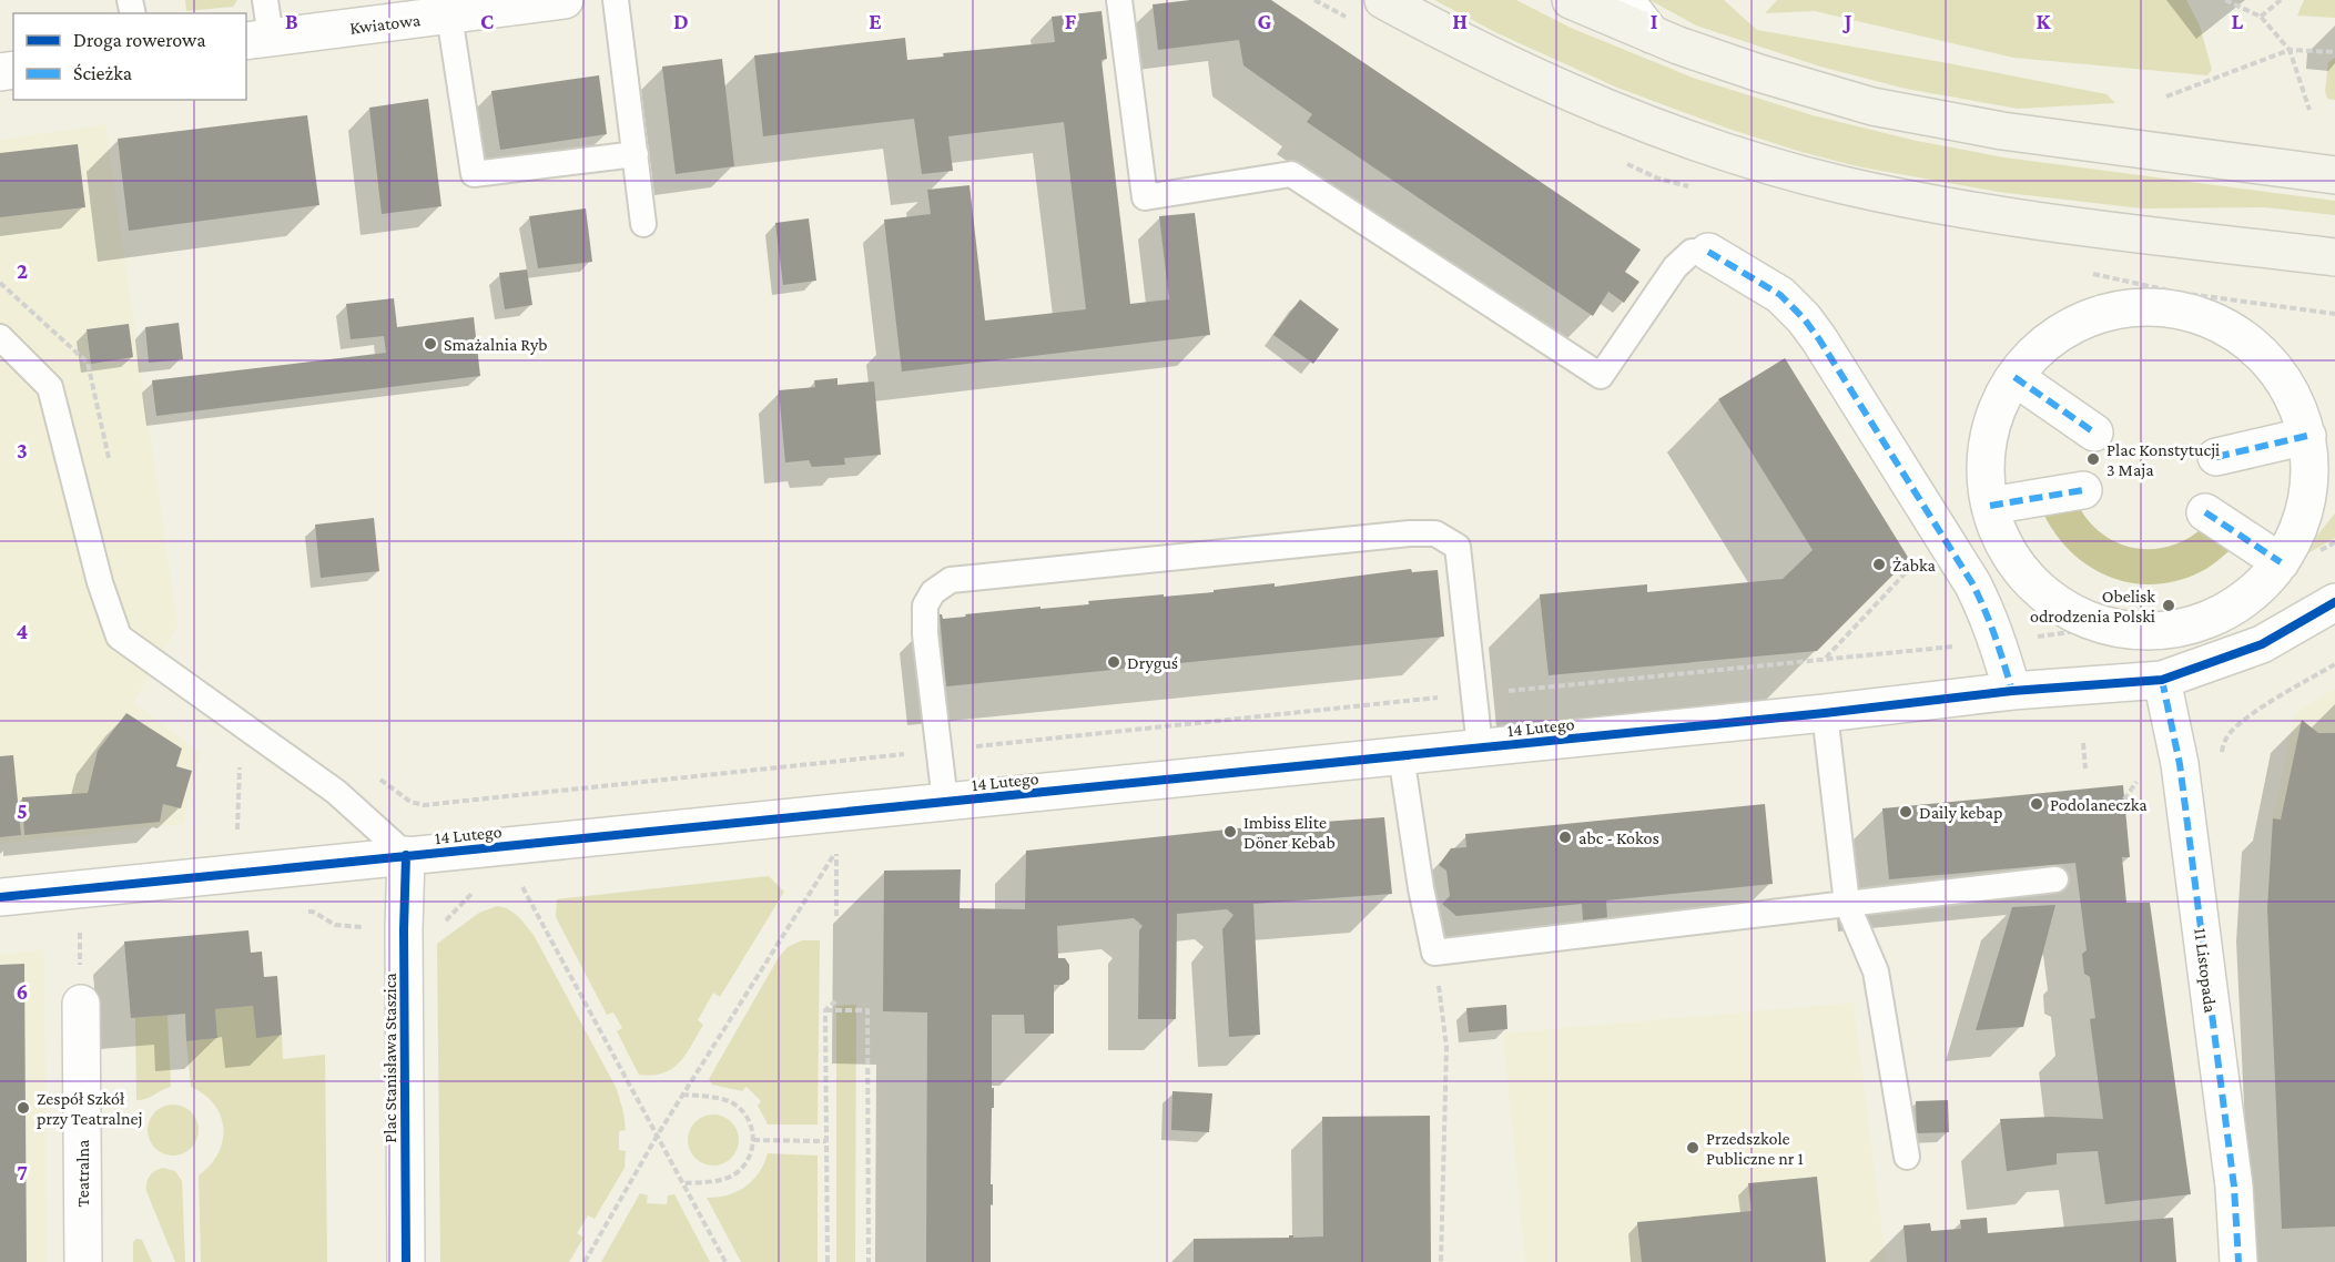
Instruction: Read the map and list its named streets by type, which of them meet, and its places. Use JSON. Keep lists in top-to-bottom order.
{
  "streets": {
    "street": [
      "Kwiatowa",
      "14 Lutego",
      "11 Listopada",
      "Plac Stanisława Staszica",
      "Teatralna"
    ]
  },
  "crossings": [
    ["14 Lutego", "Plac Stanisława Staszica"]
  ],
  "places": [
    "Smażalnia Ryb",
    "Plac Konstytucji 3 Maja",
    "Żabka",
    "Obelisk odrodzenia Polski",
    "Dryguś",
    "Podolaneczka",
    "Daily kebap",
    "Imbiss Elite Döner Kebab",
    "abc - Kokos",
    "Zespół Szkół przy Teatralnej",
    "Przedszkole Publiczne nr 1"
  ],
  "legend": ["Droga rowerowa", "Ścieżka"],
  "grid": {
    "columns": [
      "B",
      "C",
      "D",
      "E",
      "F",
      "G",
      "H",
      "I",
      "J",
      "K",
      "L"
    ],
    "rows": [
      "2",
      "3",
      "4",
      "5",
      "6",
      "7"
    ]
  }
}
